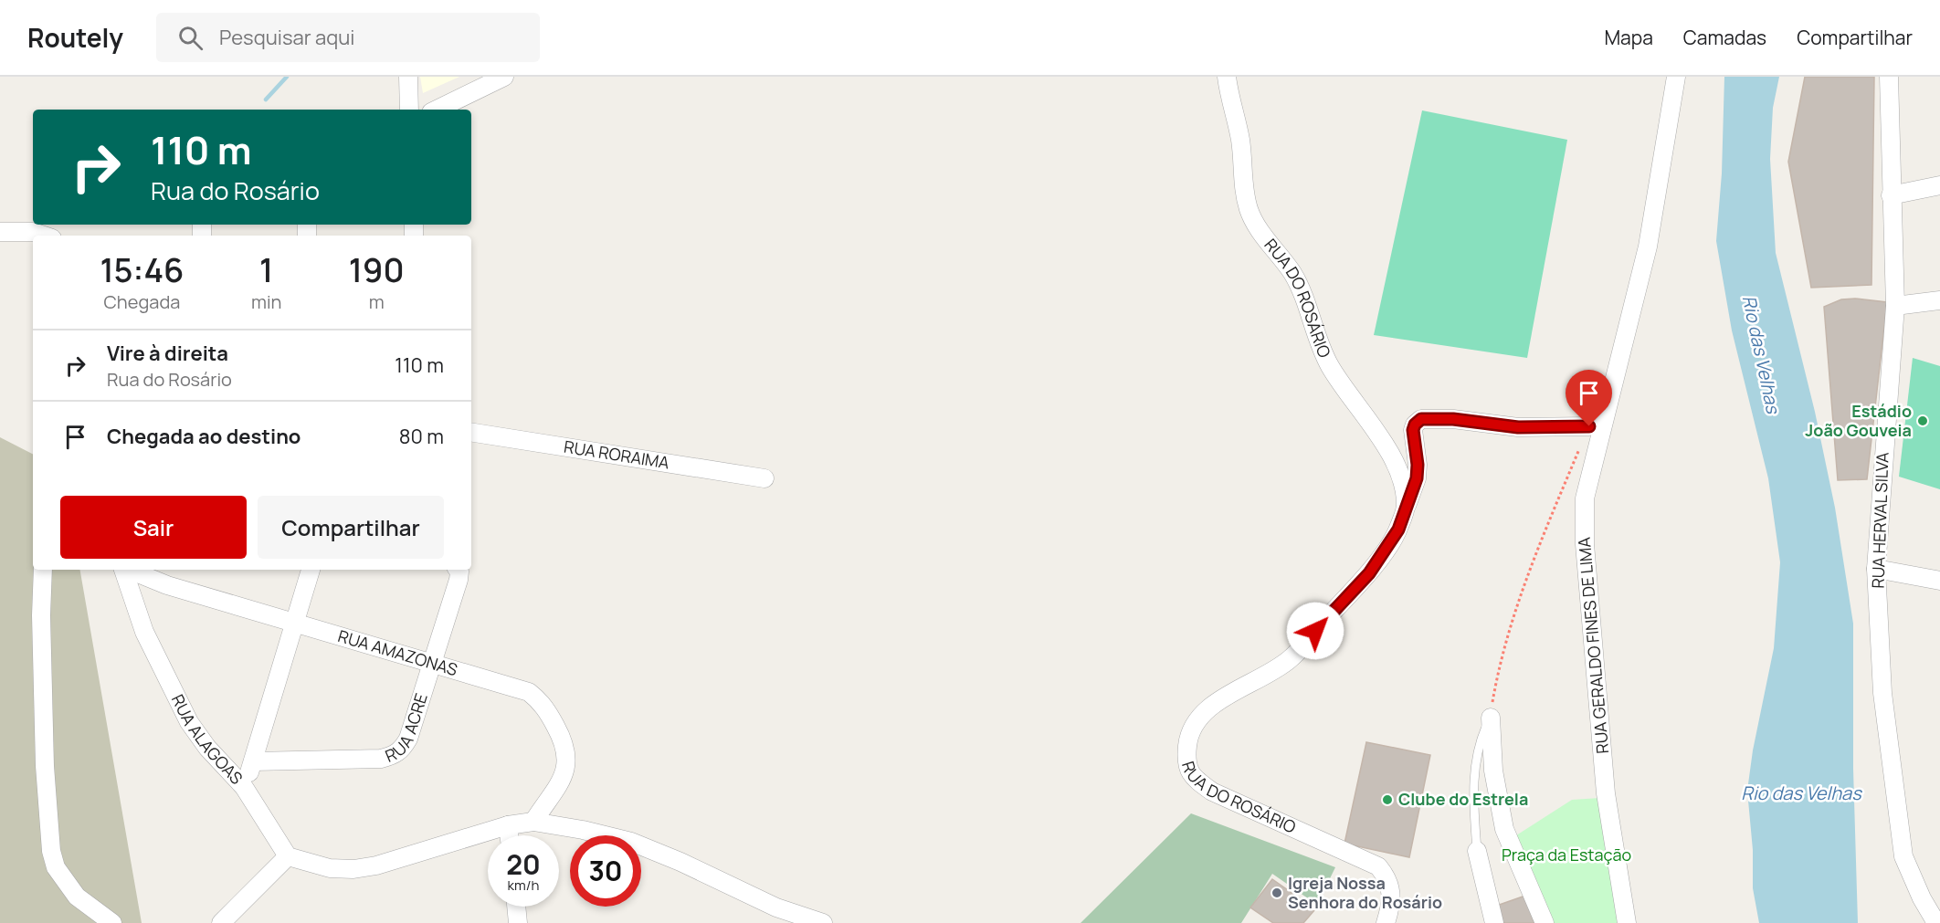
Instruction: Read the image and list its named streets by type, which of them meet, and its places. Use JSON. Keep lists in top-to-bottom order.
{
  "streets": {
    "street": [
      "RUA DO ROSÁRIO",
      "RUA RORAIMA",
      "RUA HERVAL SILVA",
      "RUA GERALDO FINES DE LIMA",
      "RUA AMAZONAS",
      "RUA ACRE",
      "RUA ALAGOAS"
    ]
  },
  "crossings": [
    ["RUA AMAZONAS", "RUA ACRE"],
    ["RUA AMAZONAS", "RUA ALAGOAS"],
    ["RUA ACRE", "RUA ALAGOAS"]
  ],
  "water": ["Rio das Velhas"],
  "parks": ["Praça da Estação"],
  "places": ["Estádio João Gouveia", "Clube do Estrela", "Igreja Nossa Senhora do Rosário"],
  "page": {
    "header": "Routely",
    "search": "Pesquisar aqui",
    "nav": ["Mapa", "Camadas", "Compartilhar"],
    "turn": ["110 m", "Rua do Rosário"],
    "eta": [
      "15:46",
      "Chegada",
      "1",
      "min",
      "190",
      "m"
    ],
    "list": [
      {
        "name": "Vire à direita",
        "note": "Rua do Rosário",
        "value": "110 m"
      },
      {
        "name": "Chegada ao destino",
        "value": "80 m"
      }
    ],
    "buttons": ["Sair", "Compartilhar"],
    "speed": "20 km/h",
    "limit": "30"
  }
}
